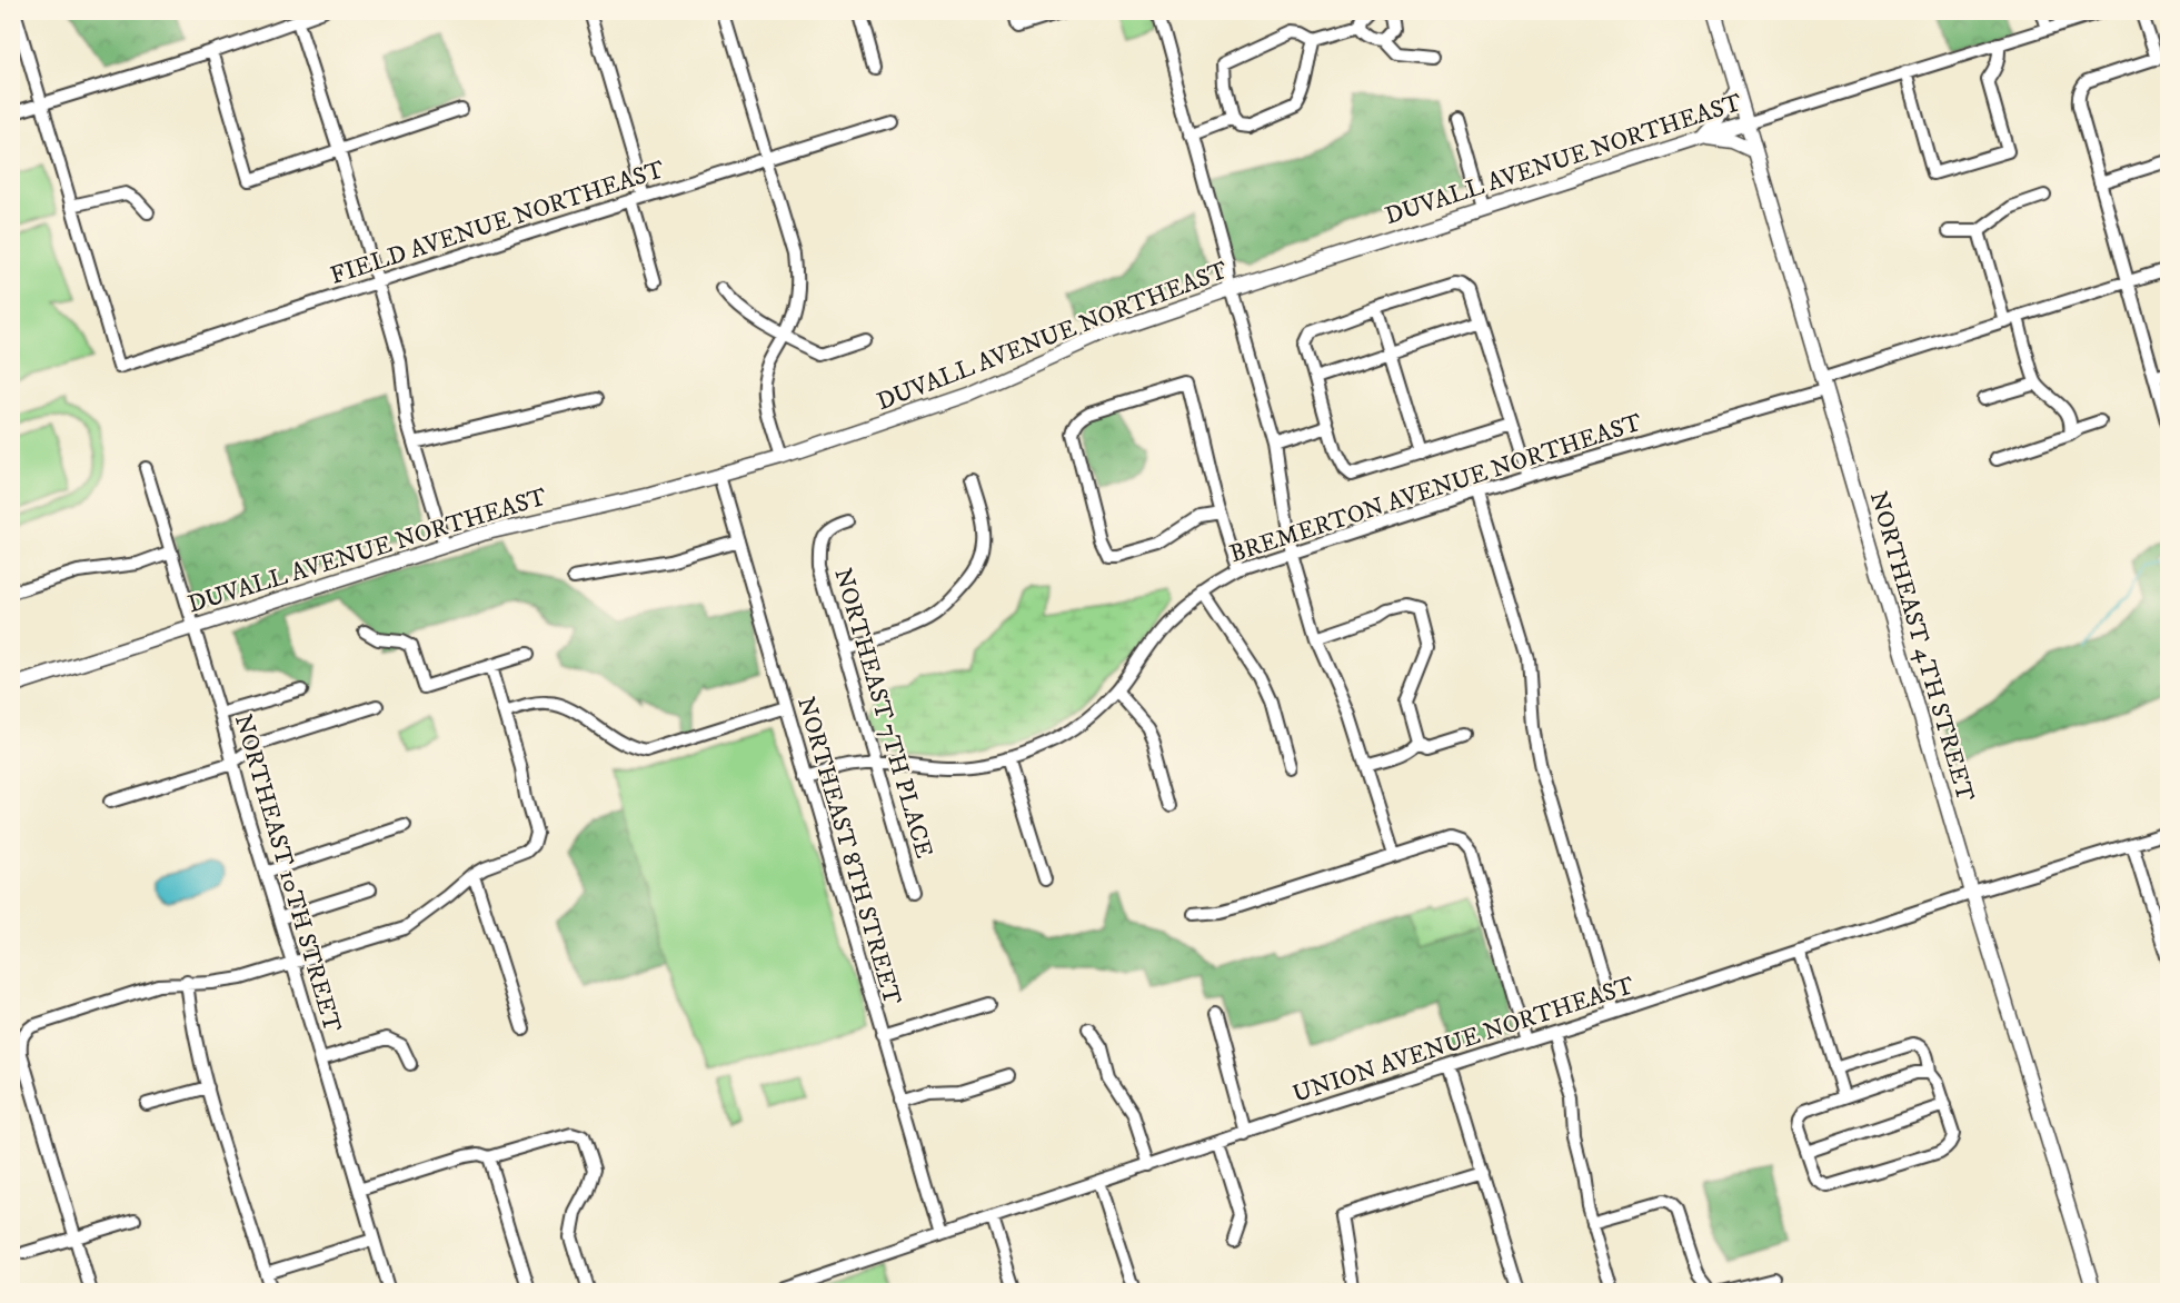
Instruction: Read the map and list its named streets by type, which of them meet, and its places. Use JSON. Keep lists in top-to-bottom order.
{
  "streets": {
    "main road": ["DUVALL AVENUE NORTHEAST", "NORTHEAST 4TH STREET"],
    "street": [
      "FIELD AVENUE NORTHEAST",
      "BREMERTON AVENUE NORTHEAST",
      "NORTHEAST 7TH PLACE",
      "NORTHEAST 8TH STREET",
      "NORTHEAST 10TH STREET",
      "UNION AVENUE NORTHEAST"
    ]
  },
  "crossings": [
    ["DUVALL AVENUE NORTHEAST", "NORTHEAST 4TH STREET"],
    ["DUVALL AVENUE NORTHEAST", "NORTHEAST 8TH STREET"],
    ["DUVALL AVENUE NORTHEAST", "NORTHEAST 10TH STREET"],
    ["BREMERTON AVENUE NORTHEAST", "NORTHEAST 4TH STREET"],
    ["BREMERTON AVENUE NORTHEAST", "NORTHEAST 7TH PLACE"],
    ["BREMERTON AVENUE NORTHEAST", "NORTHEAST 8TH STREET"],
    ["NORTHEAST 4TH STREET", "UNION AVENUE NORTHEAST"],
    ["NORTHEAST 8TH STREET", "UNION AVENUE NORTHEAST"]
  ]
}
